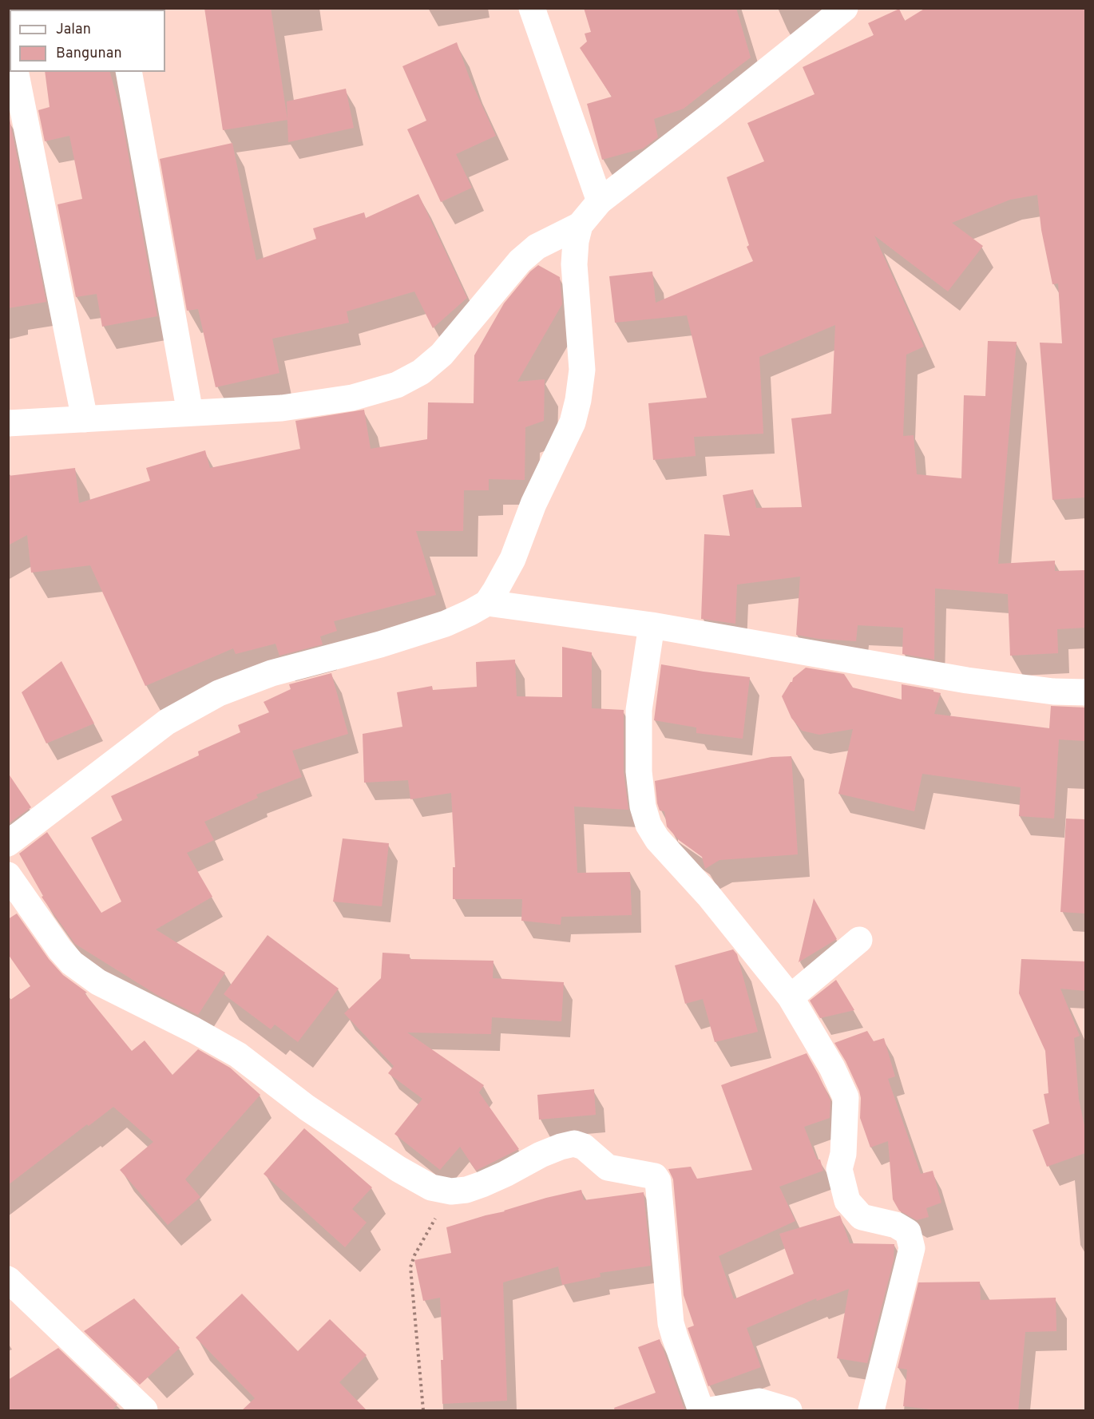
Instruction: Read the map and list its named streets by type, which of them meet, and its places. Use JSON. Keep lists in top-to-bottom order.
{
  "legend": ["Jalan", "Bangunan"]
}
